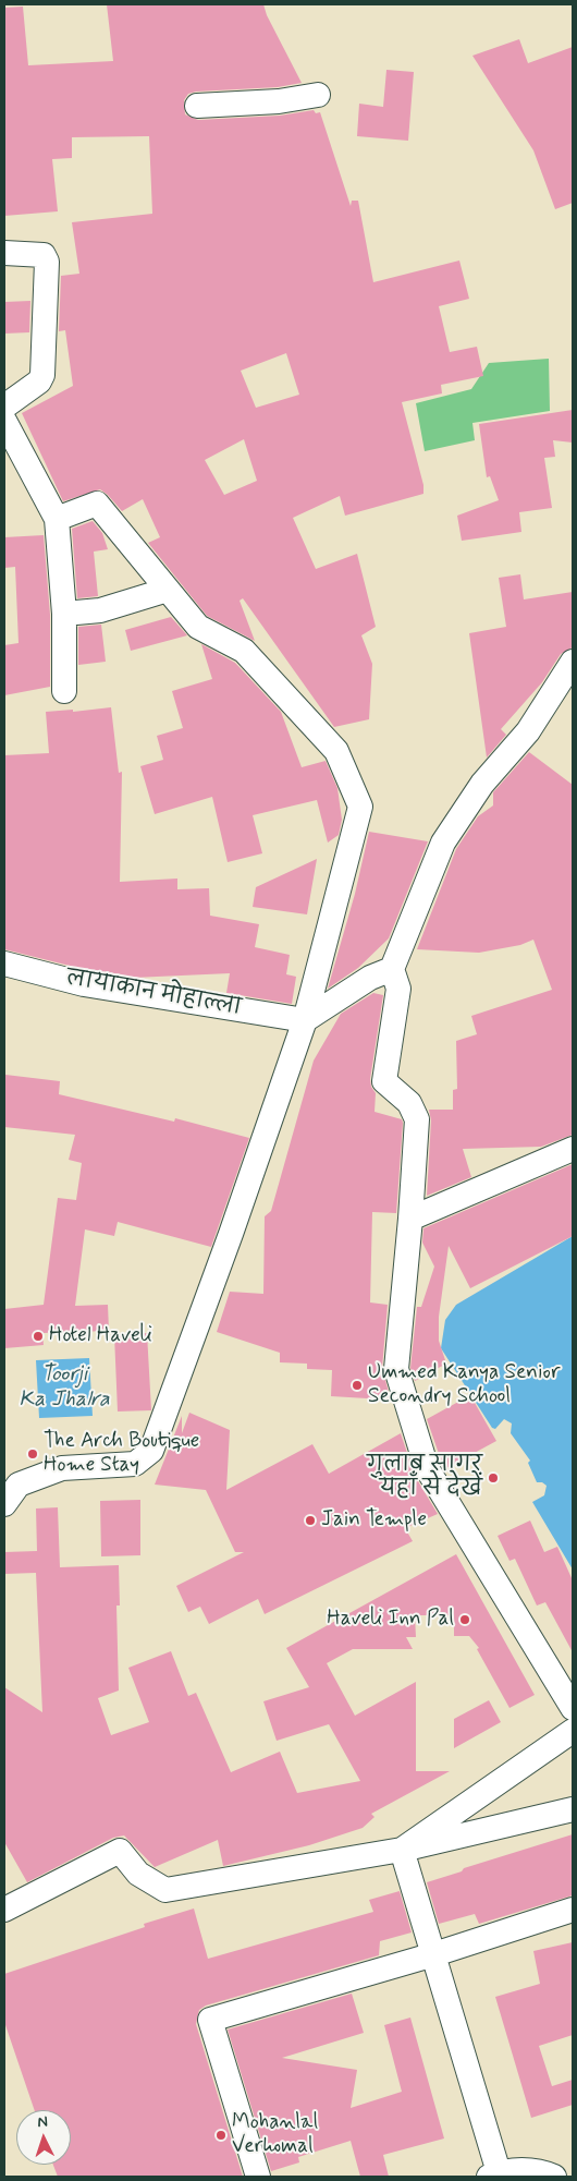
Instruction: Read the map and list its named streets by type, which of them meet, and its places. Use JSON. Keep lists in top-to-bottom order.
{
  "streets": {
    "street": ["लायाकान मोहाल्ला"]
  },
  "water": ["Toorji Ka Jhalra"],
  "places": [
    "Hotel Haveli",
    "Ummed Kanya Senior Secondry School",
    "The Arch Boutique Home Stay",
    "गुलाब सागर यहाँ से देखें",
    "Jain Temple",
    "Haveli Inn Pal",
    "Mohanlal Verhomal"
  ],
  "north": "top"
}
